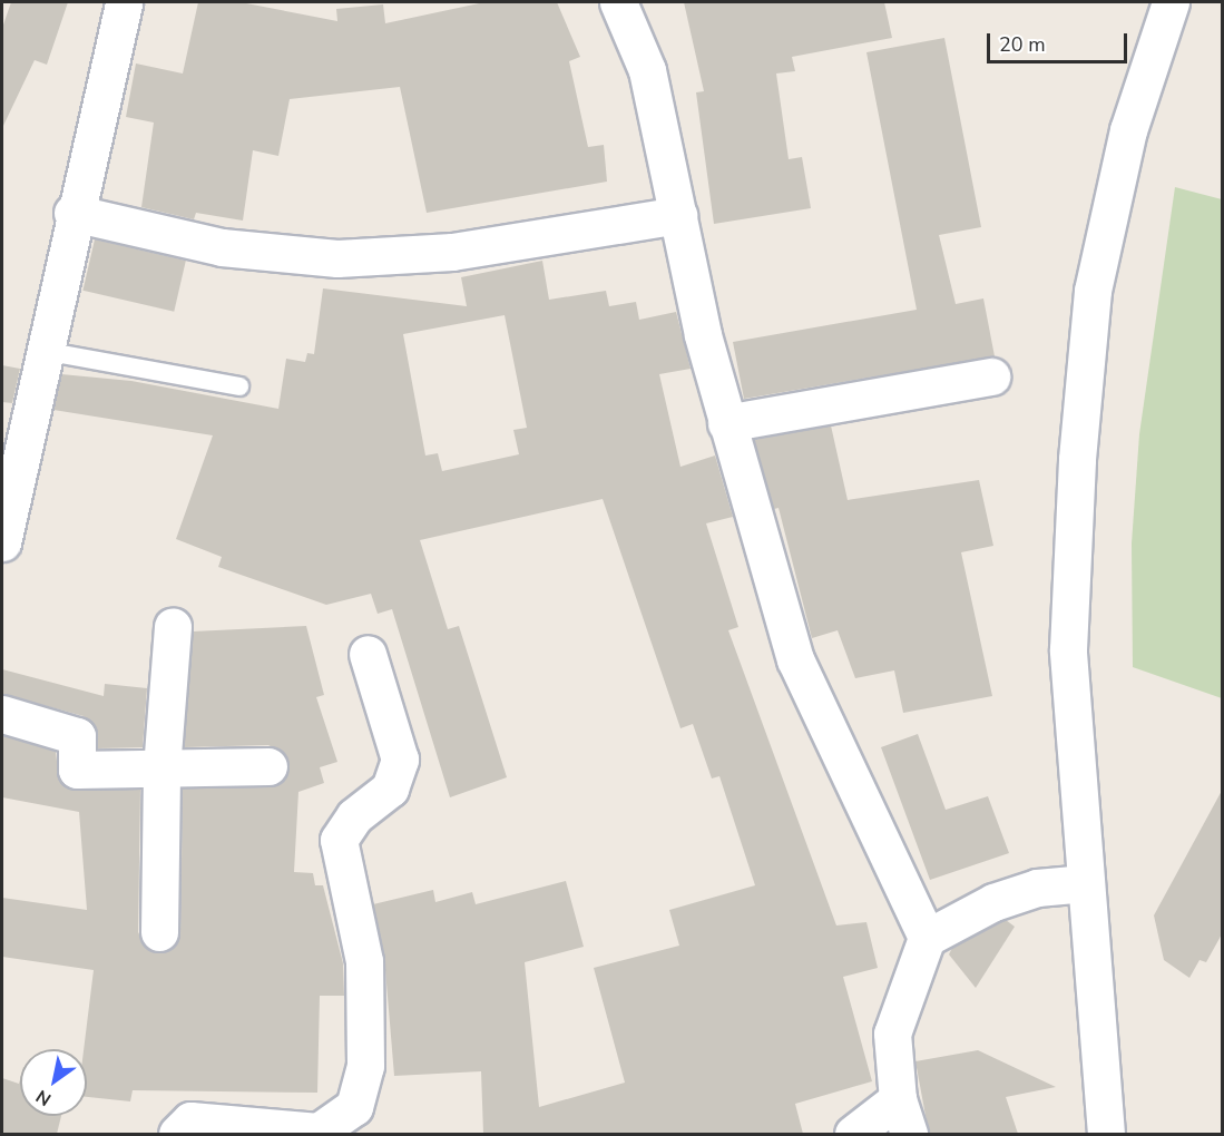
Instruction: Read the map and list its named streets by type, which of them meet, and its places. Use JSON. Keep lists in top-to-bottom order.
{
  "scale_bar": "20 m",
  "north": "bottom left"
}
